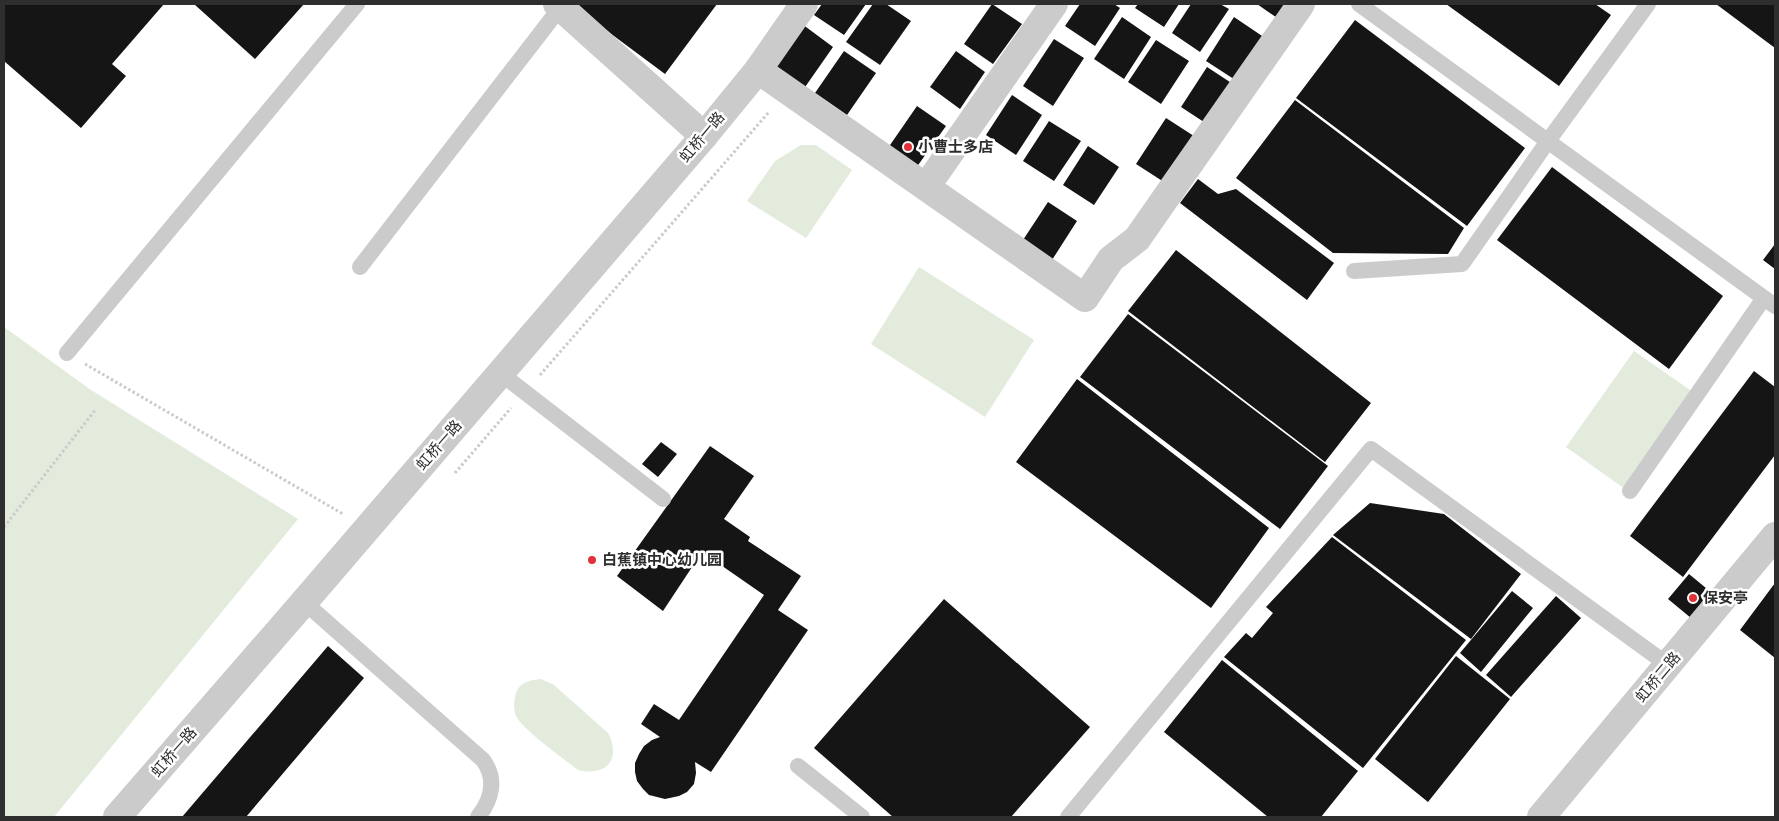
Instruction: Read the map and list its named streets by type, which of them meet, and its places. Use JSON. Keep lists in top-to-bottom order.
{
  "streets": {
    "street": ["虹桥一路", "虹桥二路"]
  },
  "places": ["小曹士多店", "白蕉镇中心幼儿园", "保安亭"]
}
